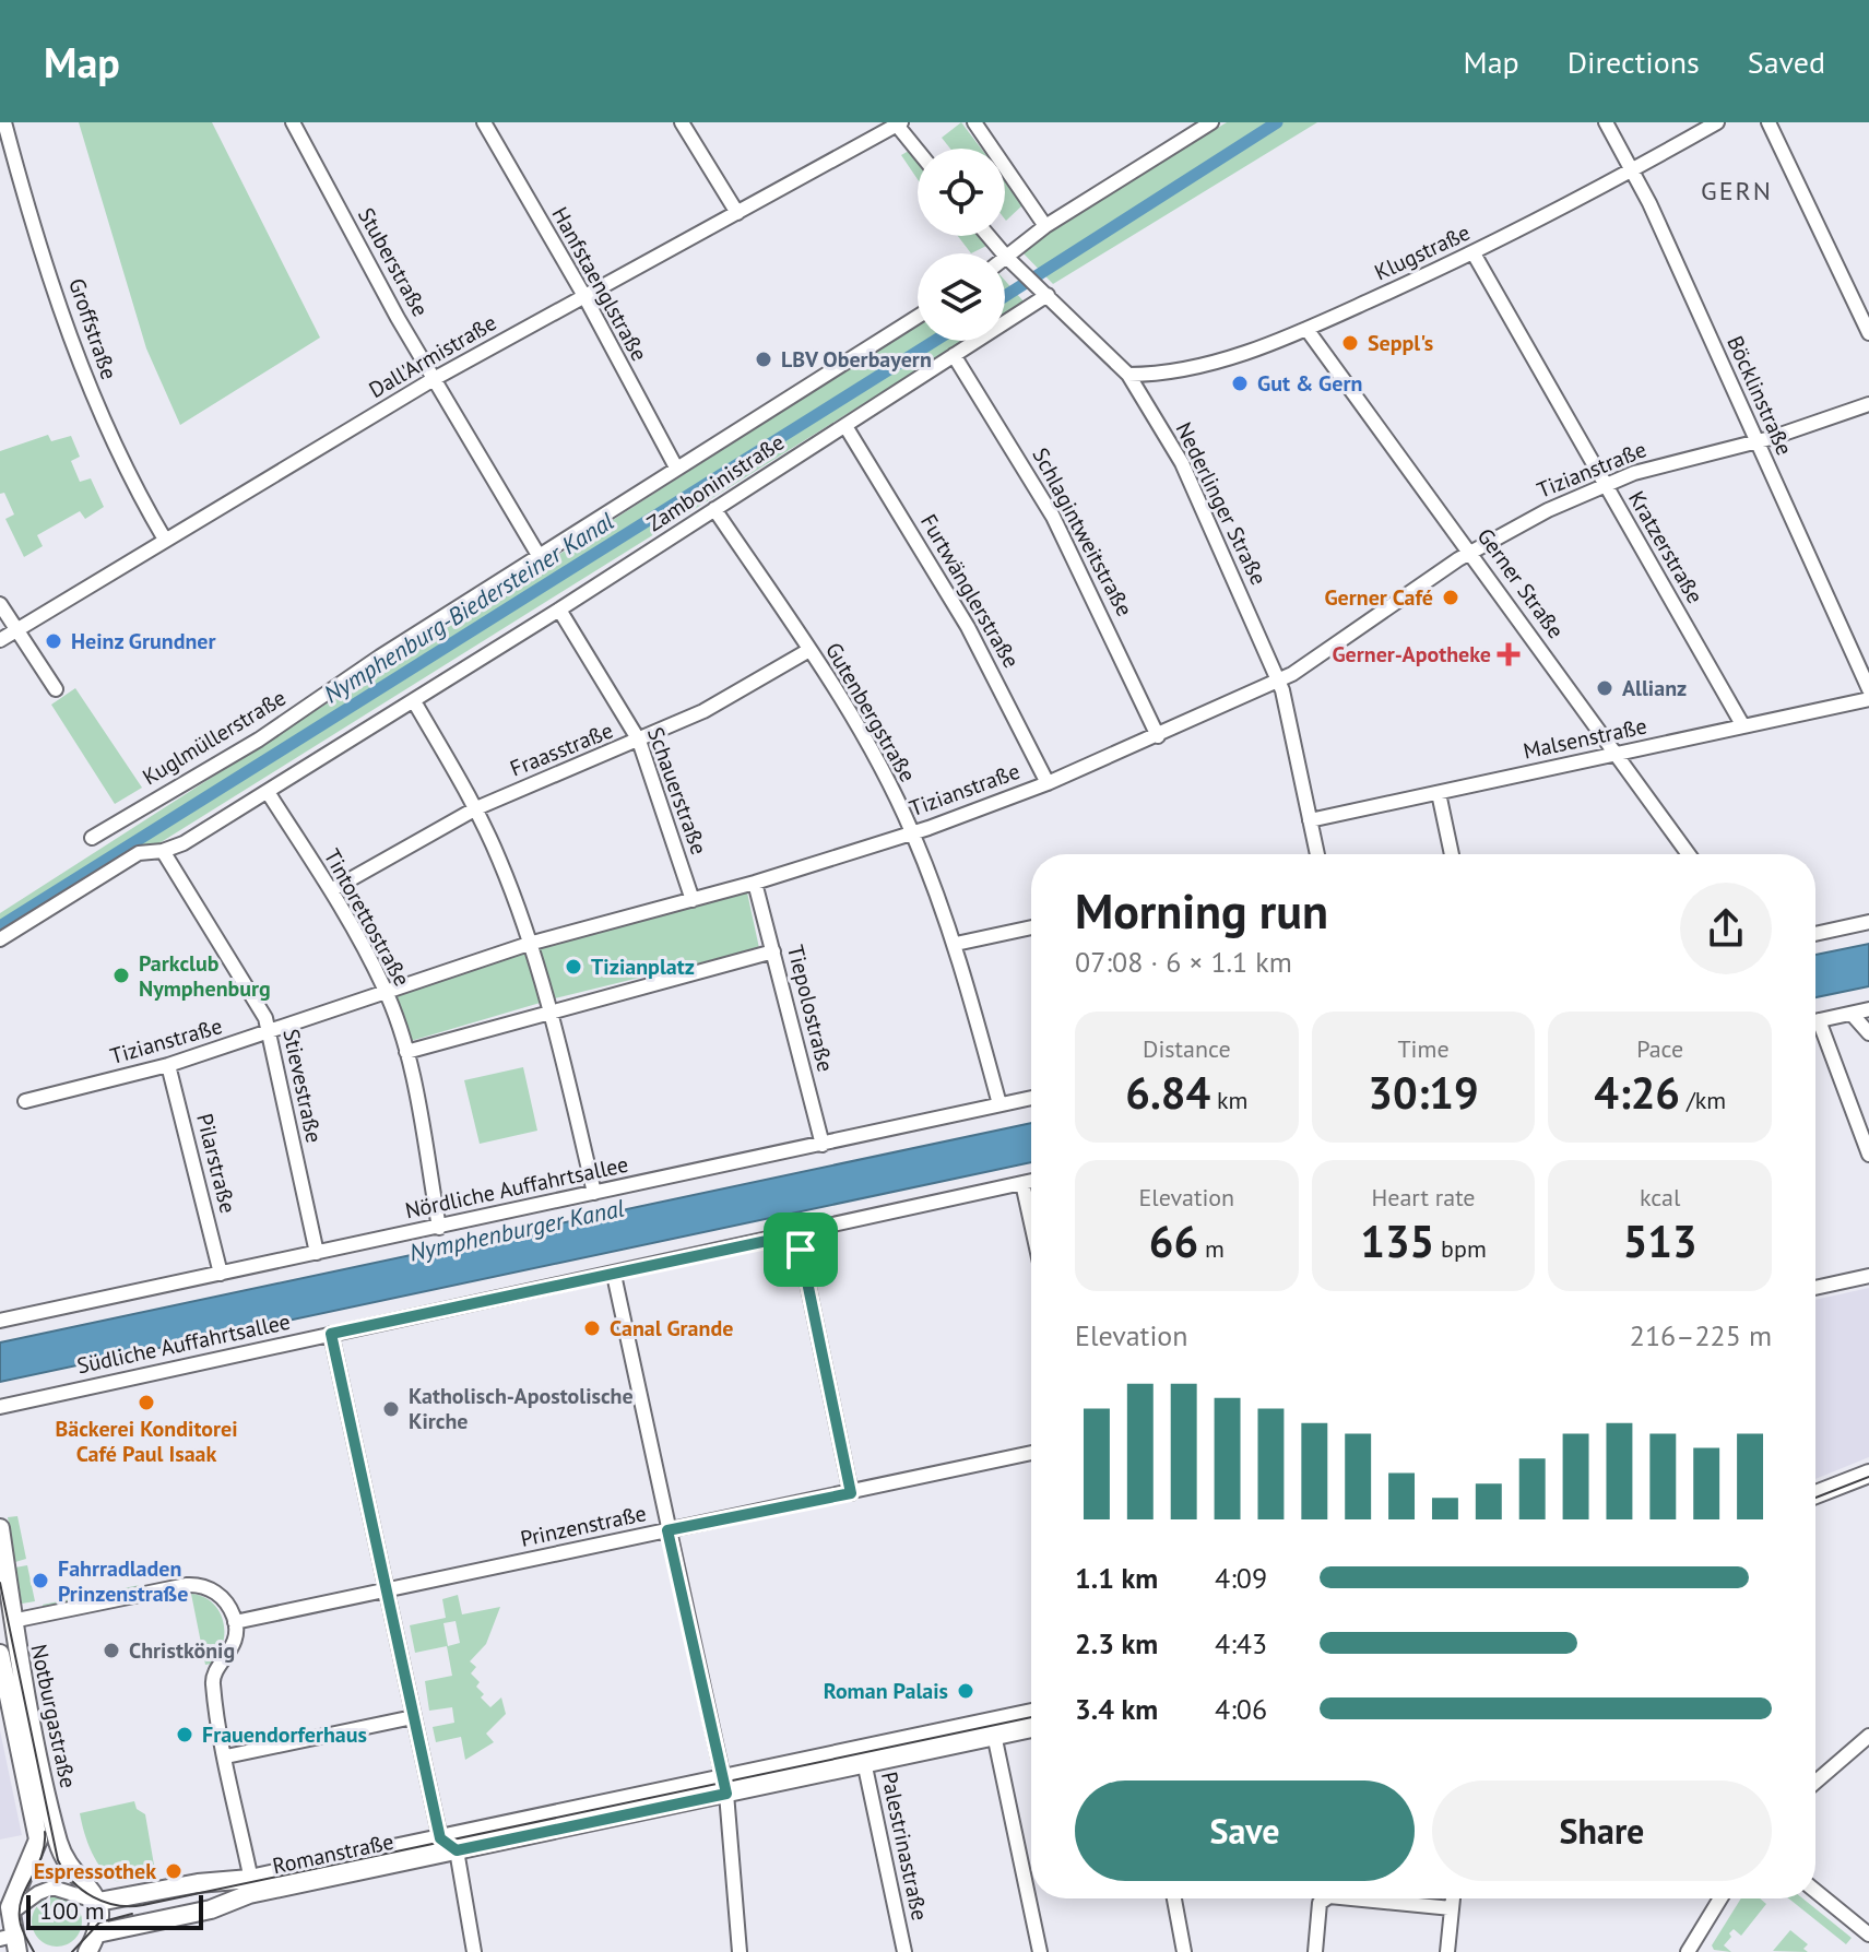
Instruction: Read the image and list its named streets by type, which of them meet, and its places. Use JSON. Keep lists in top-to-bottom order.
{
  "streets": {
    "main road": ["Notburgastraße", "Romanstraße"],
    "street": [
      "Klugstraße",
      "Stuberstraße",
      "Hanfstaenglstraße",
      "Groffstraße",
      "Dall'Armistraße",
      "Böcklinstraße",
      "Tizianstraße",
      "Zamboninistraße",
      "Nederlinger Straße",
      "Schlagintweitstraße",
      "Kratzerstraße",
      "Gerner Straße",
      "Furtwänglerstraße",
      "Gutenbergstraße",
      "Kuglmüllerstraße",
      "Malsenstraße",
      "Fraasstraße",
      "Schauerstraße",
      "Tintorettostraße",
      "Tiepolostraße",
      "Stievestraße",
      "Pilarstraße",
      "Nördliche Auffahrtsallee",
      "Südliche Auffahrtsallee",
      "Prinzenstraße",
      "Palestrinastraße"
    ]
  },
  "crossings": [
    ["Klugstraße", "Böcklinstraße"],
    ["Klugstraße", "Nederlinger Straße"],
    ["Klugstraße", "Kratzerstraße"],
    ["Klugstraße", "Gerner Straße"],
    ["Stuberstraße", "Dall'Armistraße"],
    ["Stuberstraße", "Kuglmüllerstraße"],
    ["Hanfstaenglstraße", "Dall'Armistraße"],
    ["Hanfstaenglstraße", "Kuglmüllerstraße"],
    ["Groffstraße", "Dall'Armistraße"],
    ["Böcklinstraße", "Tizianstraße"],
    ["Tizianstraße", "Nederlinger Straße"],
    ["Tizianstraße", "Schlagintweitstraße"],
    ["Tizianstraße", "Kratzerstraße"],
    ["Tizianstraße", "Gerner Straße"],
    ["Tizianstraße", "Furtwänglerstraße"],
    ["Tizianstraße", "Gutenbergstraße"],
    ["Tizianstraße", "Schauerstraße"],
    ["Tizianstraße", "Tintorettostraße"],
    ["Tizianstraße", "Tiepolostraße"],
    ["Tizianstraße", "Stievestraße"],
    ["Tizianstraße", "Pilarstraße"],
    ["Zamboninistraße", "Nederlinger Straße"],
    ["Zamboninistraße", "Schlagintweitstraße"],
    ["Zamboninistraße", "Furtwänglerstraße"],
    ["Zamboninistraße", "Gutenbergstraße"],
    ["Zamboninistraße", "Schauerstraße"],
    ["Zamboninistraße", "Tintorettostraße"],
    ["Zamboninistraße", "Stievestraße"],
    ["Nederlinger Straße", "Malsenstraße"],
    ["Kratzerstraße", "Malsenstraße"],
    ["Gerner Straße", "Malsenstraße"],
    ["Gutenbergstraße", "Fraasstraße"],
    ["Gutenbergstraße", "Nördliche Auffahrtsallee"],
    ["Fraasstraße", "Schauerstraße"],
    ["Fraasstraße", "Tintorettostraße"],
    ["Tintorettostraße", "Nördliche Auffahrtsallee"],
    ["Tiepolostraße", "Nördliche Auffahrtsallee"],
    ["Stievestraße", "Nördliche Auffahrtsallee"],
    ["Pilarstraße", "Nördliche Auffahrtsallee"],
    ["Notburgastraße", "Romanstraße"],
    ["Palestrinastraße", "Romanstraße"]
  ],
  "districts": ["GERN"],
  "water": ["Nymphenburg-Biedersteiner Kanal", "Nymphenburger Kanal"],
  "places": {
    "other": [
      "Seppl's",
      "LBV Oberbayern",
      "Gut & Gern",
      "Gerner Café",
      "Heinz Grundner",
      "Allianz",
      "Tizianplatz",
      "Parkclub Nymphenburg",
      "Canal Grande",
      "Bäckerei Konditorei Café Paul Isaak",
      "Katholisch-Apostolische Kirche",
      "Fahrradladen Prinzenstraße",
      "Christkönig",
      "Roman Palais",
      "Frauendorferhaus",
      "Espressothek"
    ],
    "health": ["Gerner-Apotheke"]
  },
  "scale_bar": "100 m",
  "page": {
    "header": "Map",
    "nav": ["Map", "Directions", "Saved"],
    "heading": ["Morning run", "07:08 · 6 × 1.1 km"],
    "stats": [
      ["Distance", "6.84 km"],
      ["Time", "30:19"],
      ["Pace", "4:26 /km"],
      ["Elevation", "66 m"],
      ["Heart rate", "135 bpm"],
      ["kcal", "513"]
    ],
    "chart": ["Elevation", "216–225 m"],
    "list": [
      {
        "name": "1.1 km",
        "note": "4:09"
      },
      {
        "name": "2.3 km",
        "note": "4:43"
      },
      {
        "name": "3.4 km",
        "note": "4:06"
      }
    ],
    "buttons": ["Save", "Share"],
    "scale": "100 m"
  }
}
